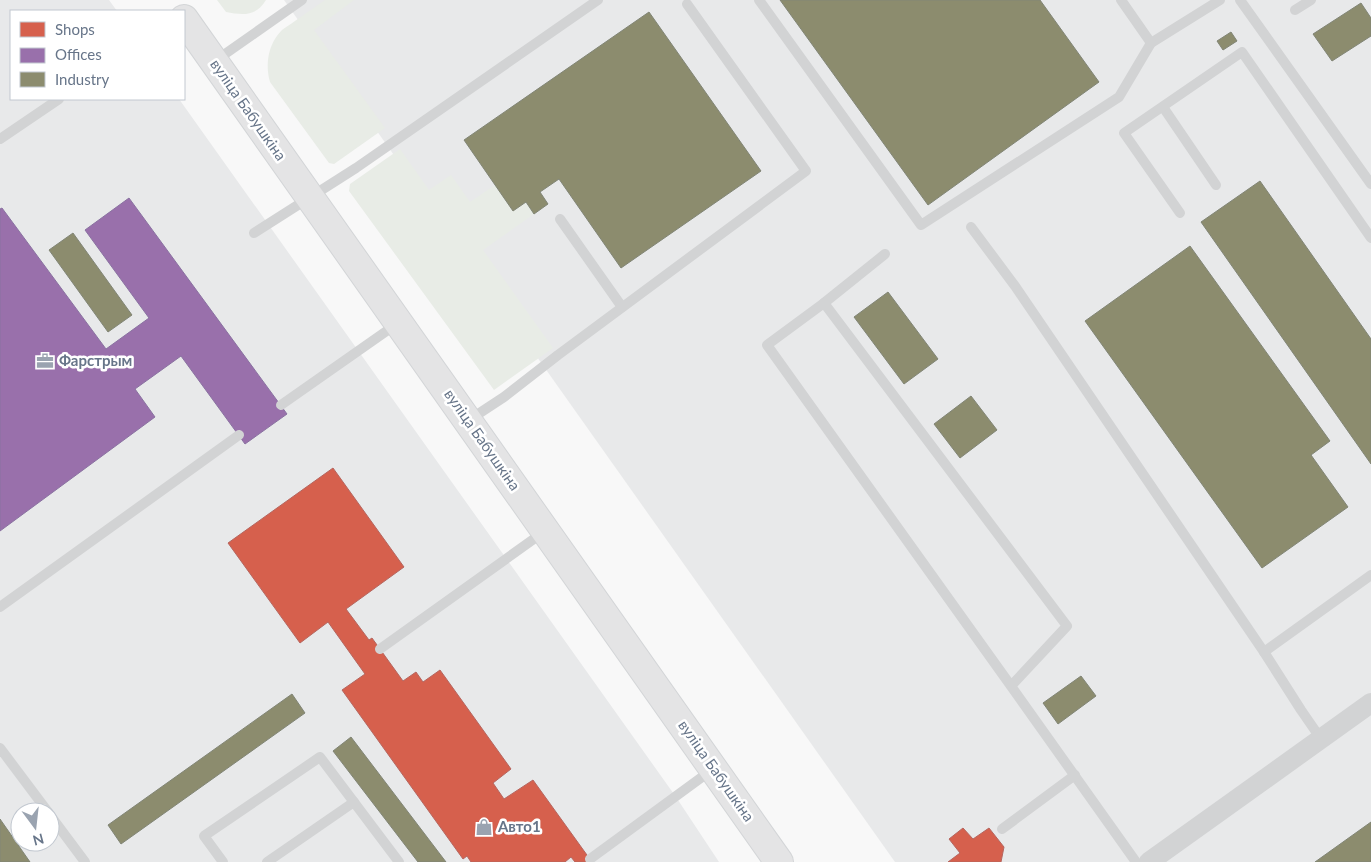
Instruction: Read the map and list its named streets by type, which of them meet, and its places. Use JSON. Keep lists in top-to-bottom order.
{
  "streets": {
    "street": ["вуліца Бабушкіна"]
  },
  "places": {
    "office": ["Фарстрым"],
    "shop": ["Авто1"]
  },
  "legend": ["Shops", "Offices", "Industry"],
  "north": "bottom"
}
